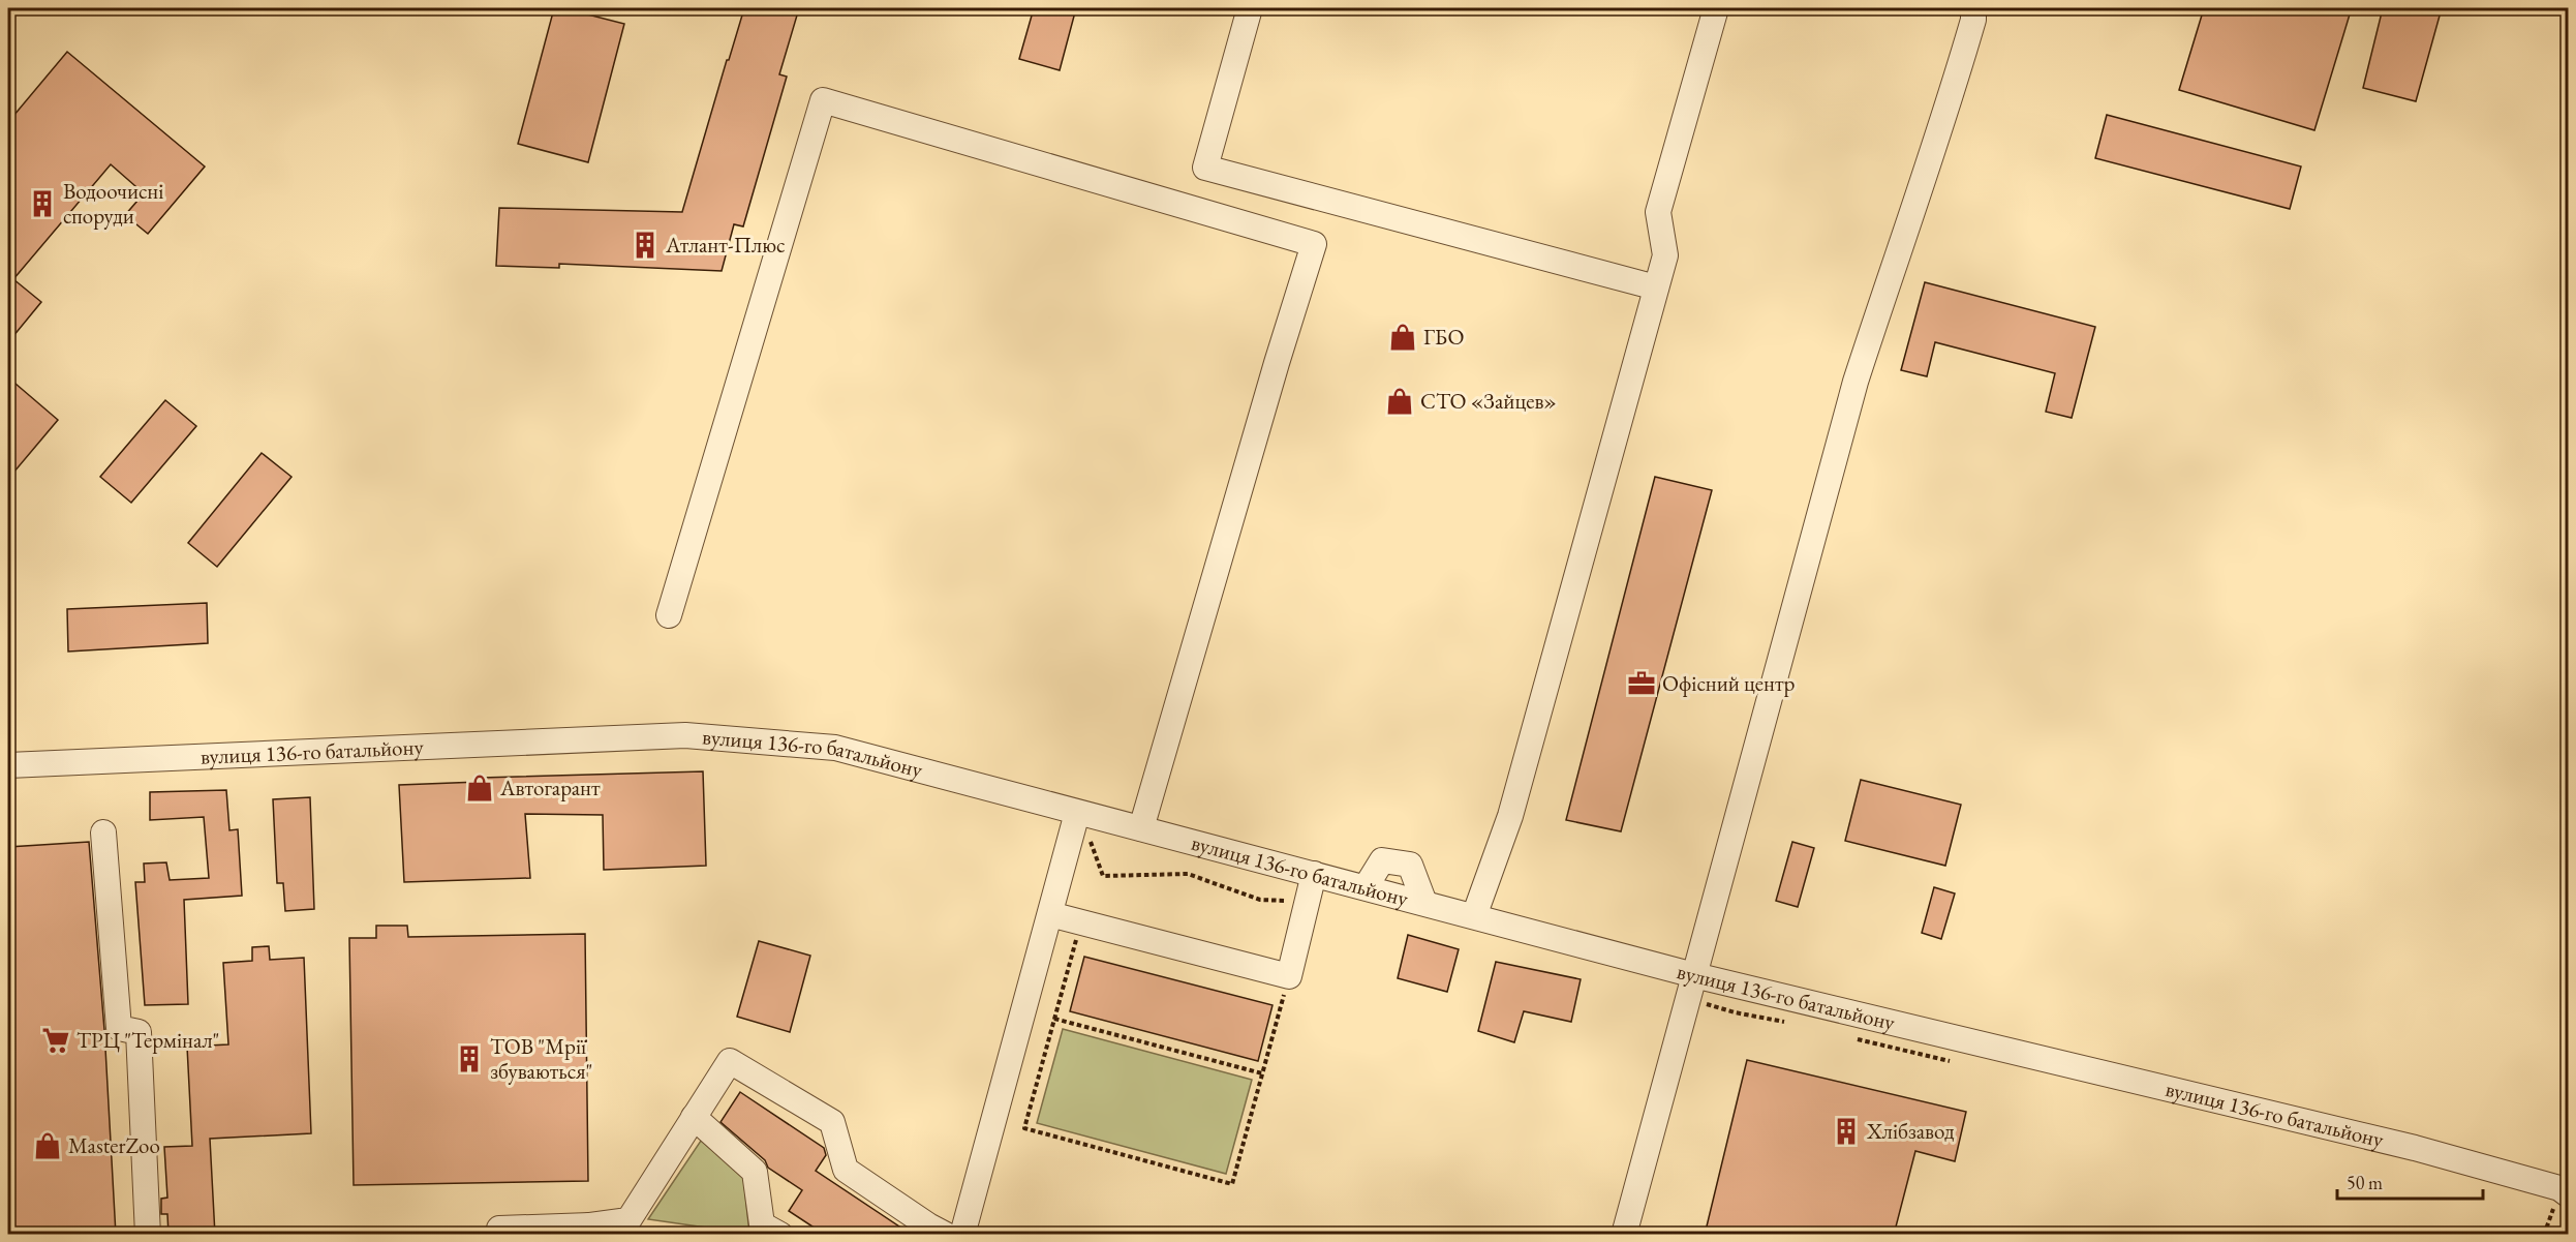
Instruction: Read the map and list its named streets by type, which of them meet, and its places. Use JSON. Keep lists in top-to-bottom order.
{
  "streets": {
    "street": ["вулиця 136-го батальйону"]
  },
  "places": {
    "building": [
      "Водоочисні споруди",
      "Атлант-Плюс",
      "ТОВ \"Мрії збуваються\"",
      "Хлібзавод"
    ],
    "shop": [
      "ГБО",
      "СТО «Зайцев»",
      "Автогарант",
      "MasterZoo"
    ],
    "office": ["Офісний центр"],
    "supermarket": ["ТРЦ \"Термінал\""]
  },
  "scale_bar": "50 m"
}
